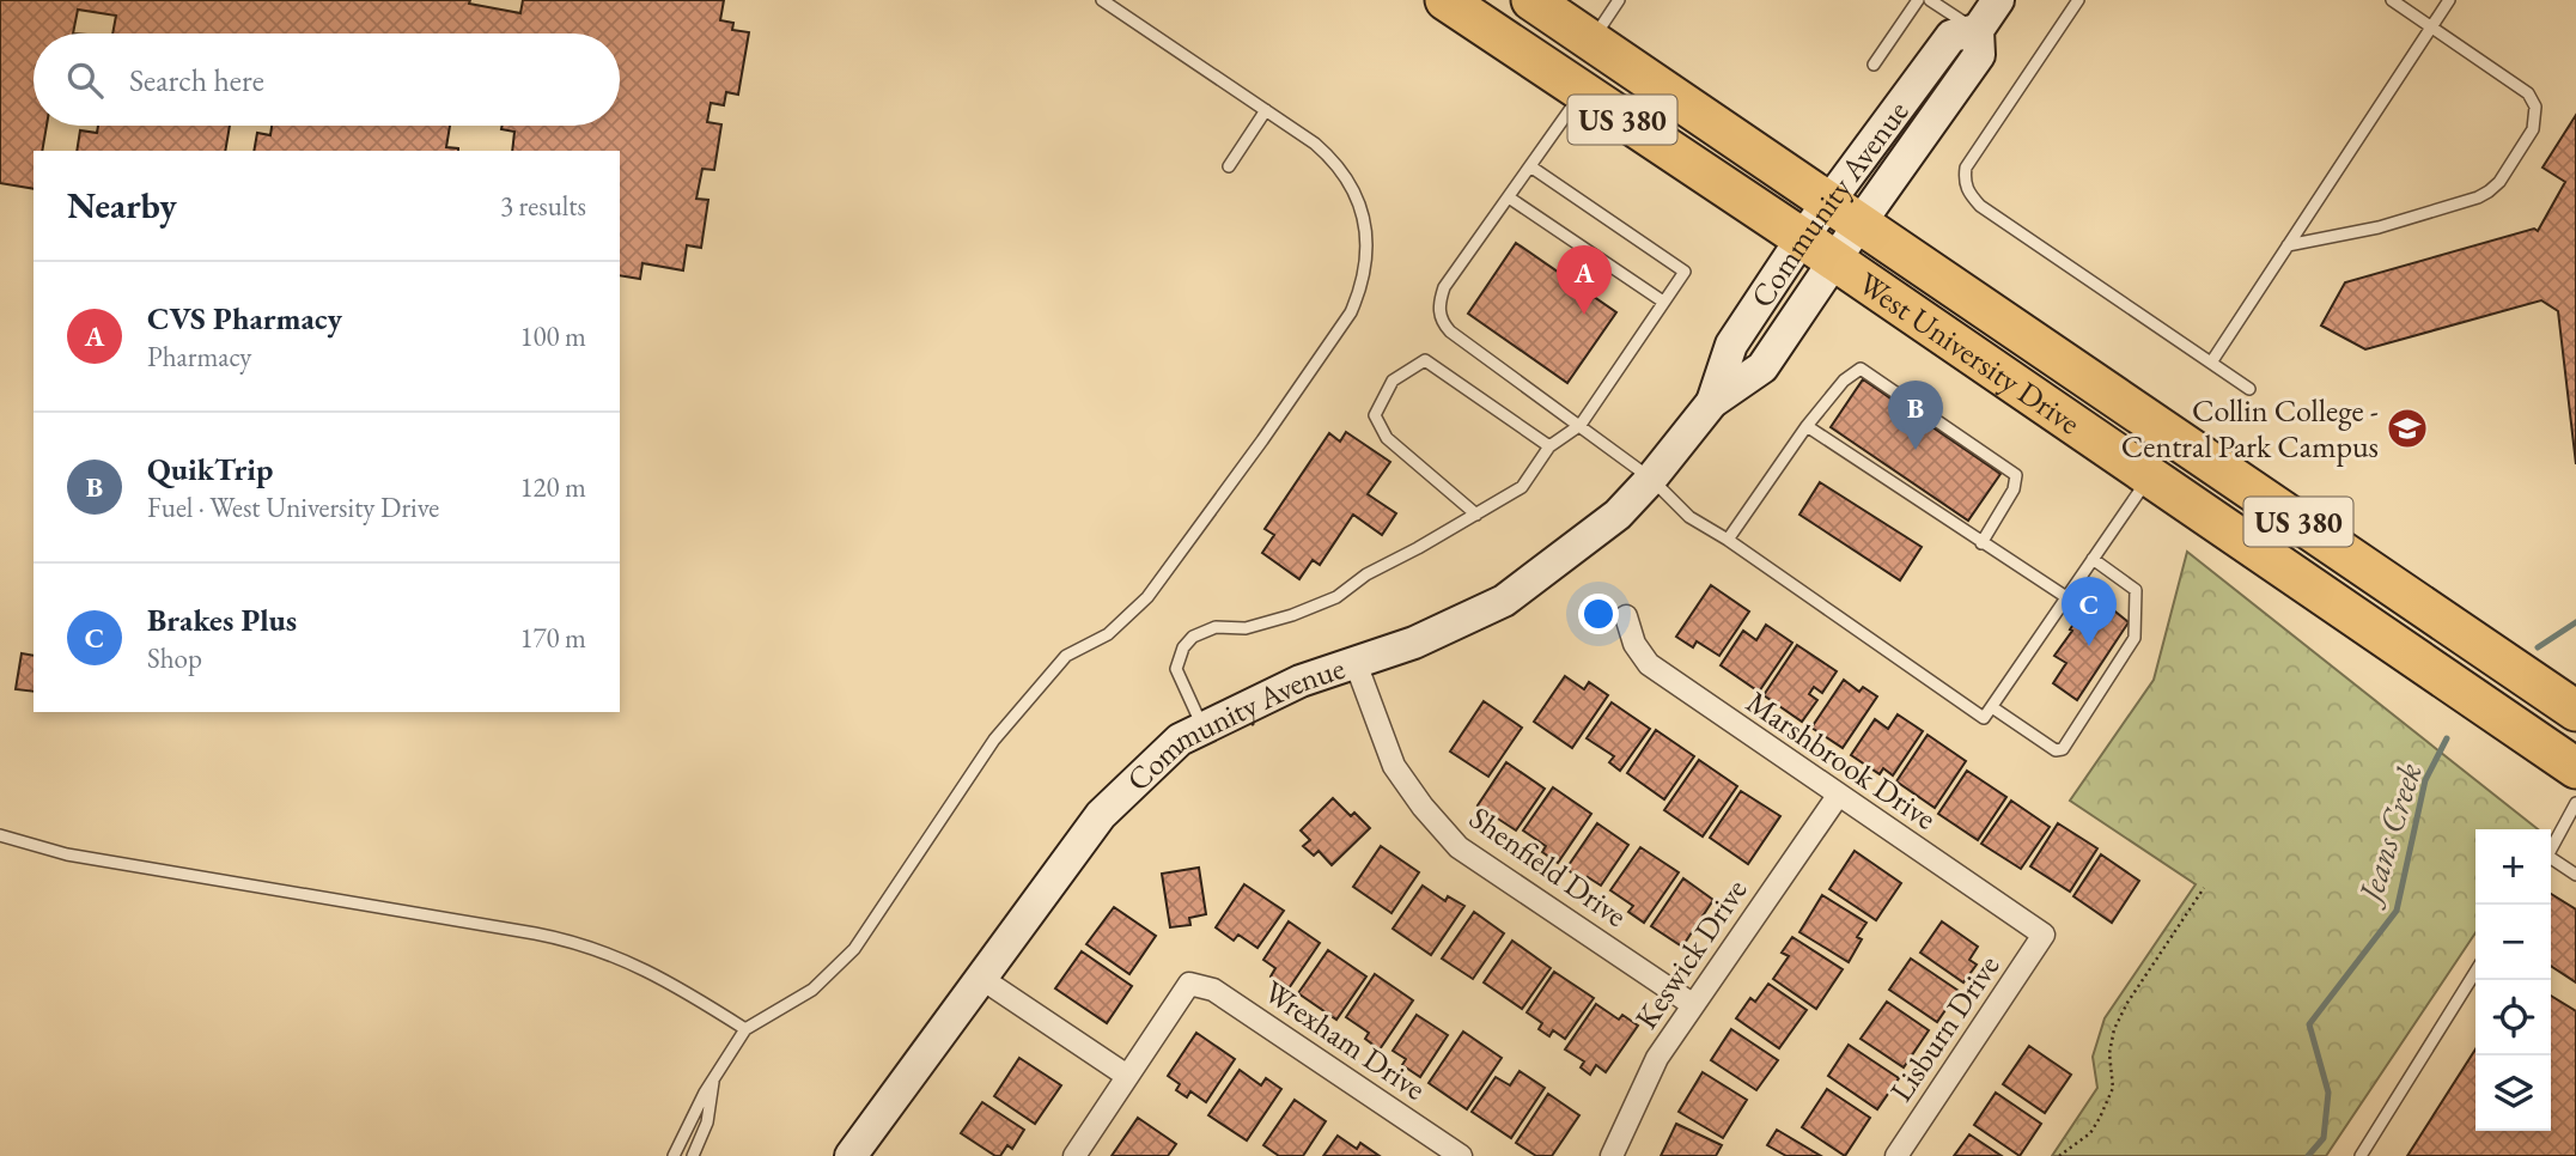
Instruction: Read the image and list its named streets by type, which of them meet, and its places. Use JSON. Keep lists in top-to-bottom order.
{
  "streets": {
    "highway": ["US 380", "West University Drive"],
    "street": [
      "Community Avenue",
      "Marshbrook Drive",
      "Shenfield Drive",
      "Keswick Drive",
      "Lisburn Drive",
      "Wrexham Drive"
    ]
  },
  "crossings": [
    ["Community Avenue", "West University Drive"],
    ["Community Avenue", "Shenfield Drive"],
    ["Marshbrook Drive", "Keswick Drive"],
    ["Marshbrook Drive", "Lisburn Drive"],
    ["Shenfield Drive", "Keswick Drive"]
  ],
  "water": ["Jeans Creek"],
  "places": {
    "school or university": ["Collin College - Central Park Campus"]
  },
  "page": {
    "search": "Search here",
    "heading": ["Nearby", "3 results"],
    "pins": ["A", "B", "C"],
    "list": [
      {
        "mark": "A",
        "name": "CVS Pharmacy",
        "note": "Pharmacy",
        "value": "100 m"
      },
      {
        "mark": "B",
        "name": "QuikTrip",
        "note": "Fuel · West University Drive",
        "value": "120 m"
      },
      {
        "mark": "C",
        "name": "Brakes Plus",
        "note": "Shop",
        "value": "170 m"
      }
    ],
    "map_buttons": ["+", "−"]
  }
}
